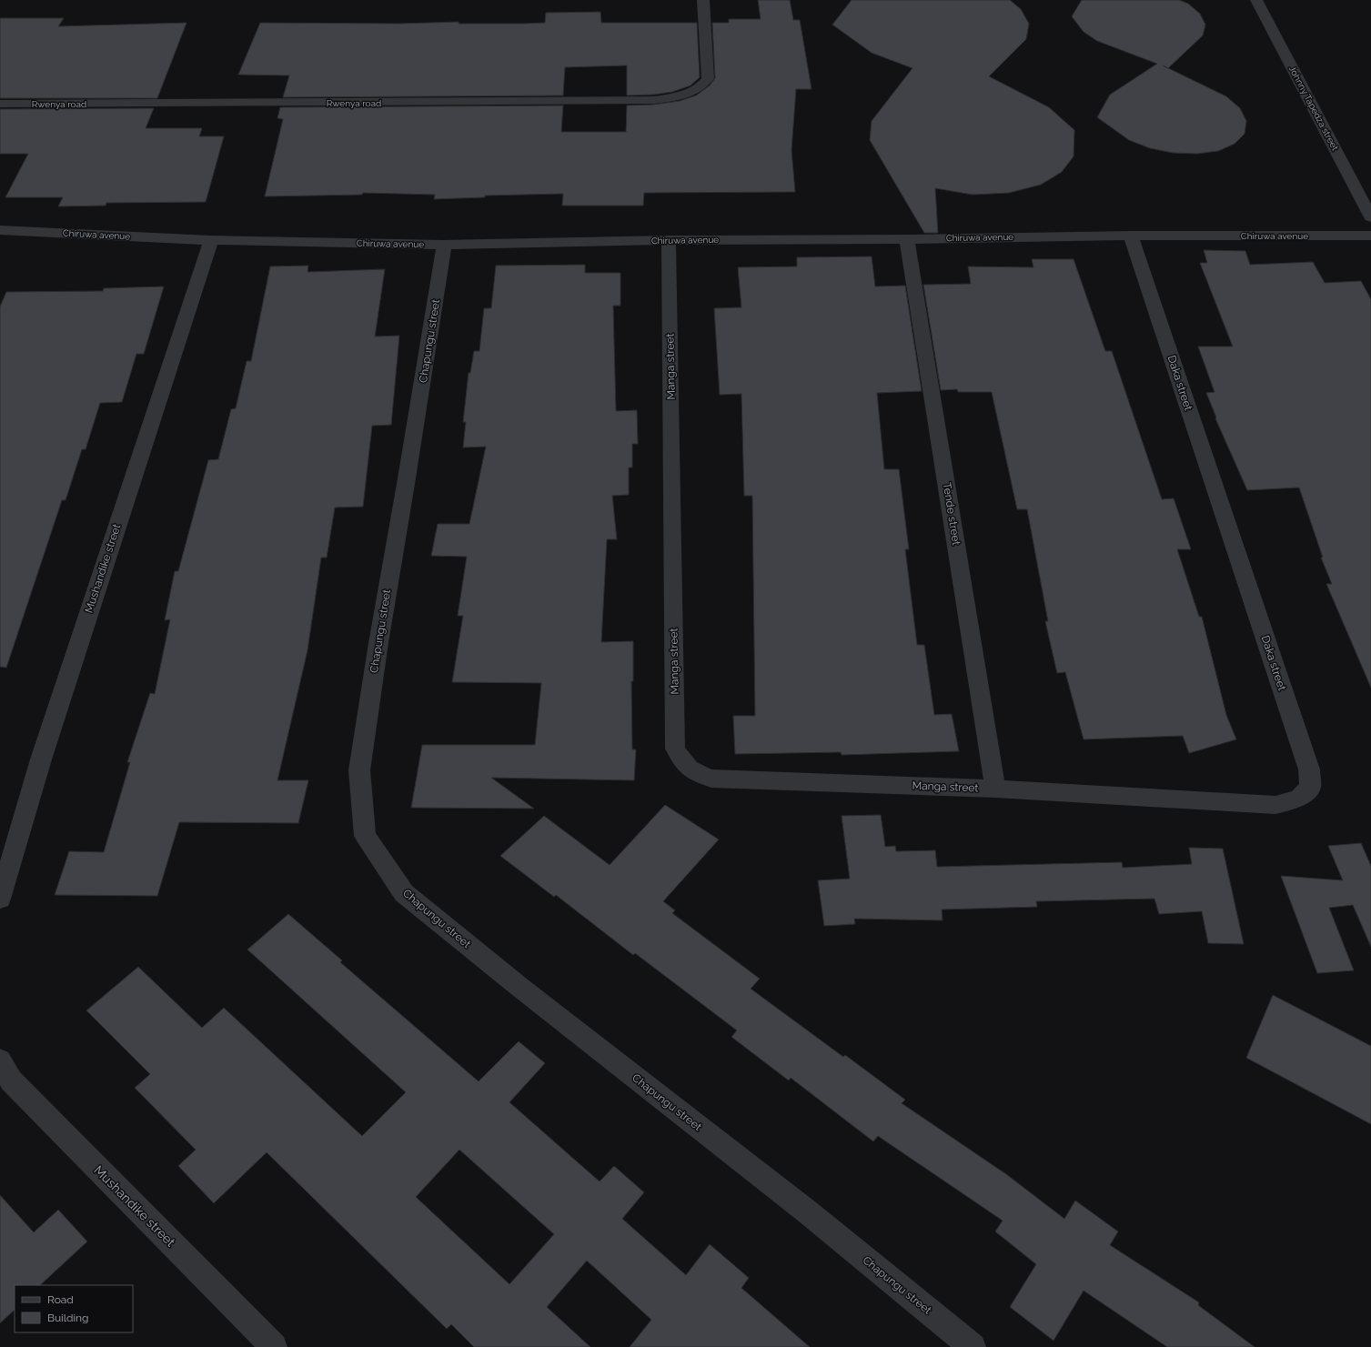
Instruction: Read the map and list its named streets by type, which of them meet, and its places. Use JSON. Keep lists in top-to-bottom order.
{
  "streets": {
    "street": [
      "Rwenya road",
      "Johnny Tapedza street",
      "Chiruwa avenue",
      "Chapungu street",
      "Manga street",
      "Daka street",
      "Tende street",
      "Mushandike street"
    ]
  },
  "crossings": [
    ["Chiruwa avenue", "Chapungu street"],
    ["Chiruwa avenue", "Manga street"],
    ["Chiruwa avenue", "Daka street"],
    ["Chiruwa avenue", "Tende street"],
    ["Chiruwa avenue", "Mushandike street"],
    ["Manga street", "Daka street"],
    ["Manga street", "Tende street"],
    ["Daka street", "Tende street"]
  ],
  "legend": ["Road", "Building"]
}
